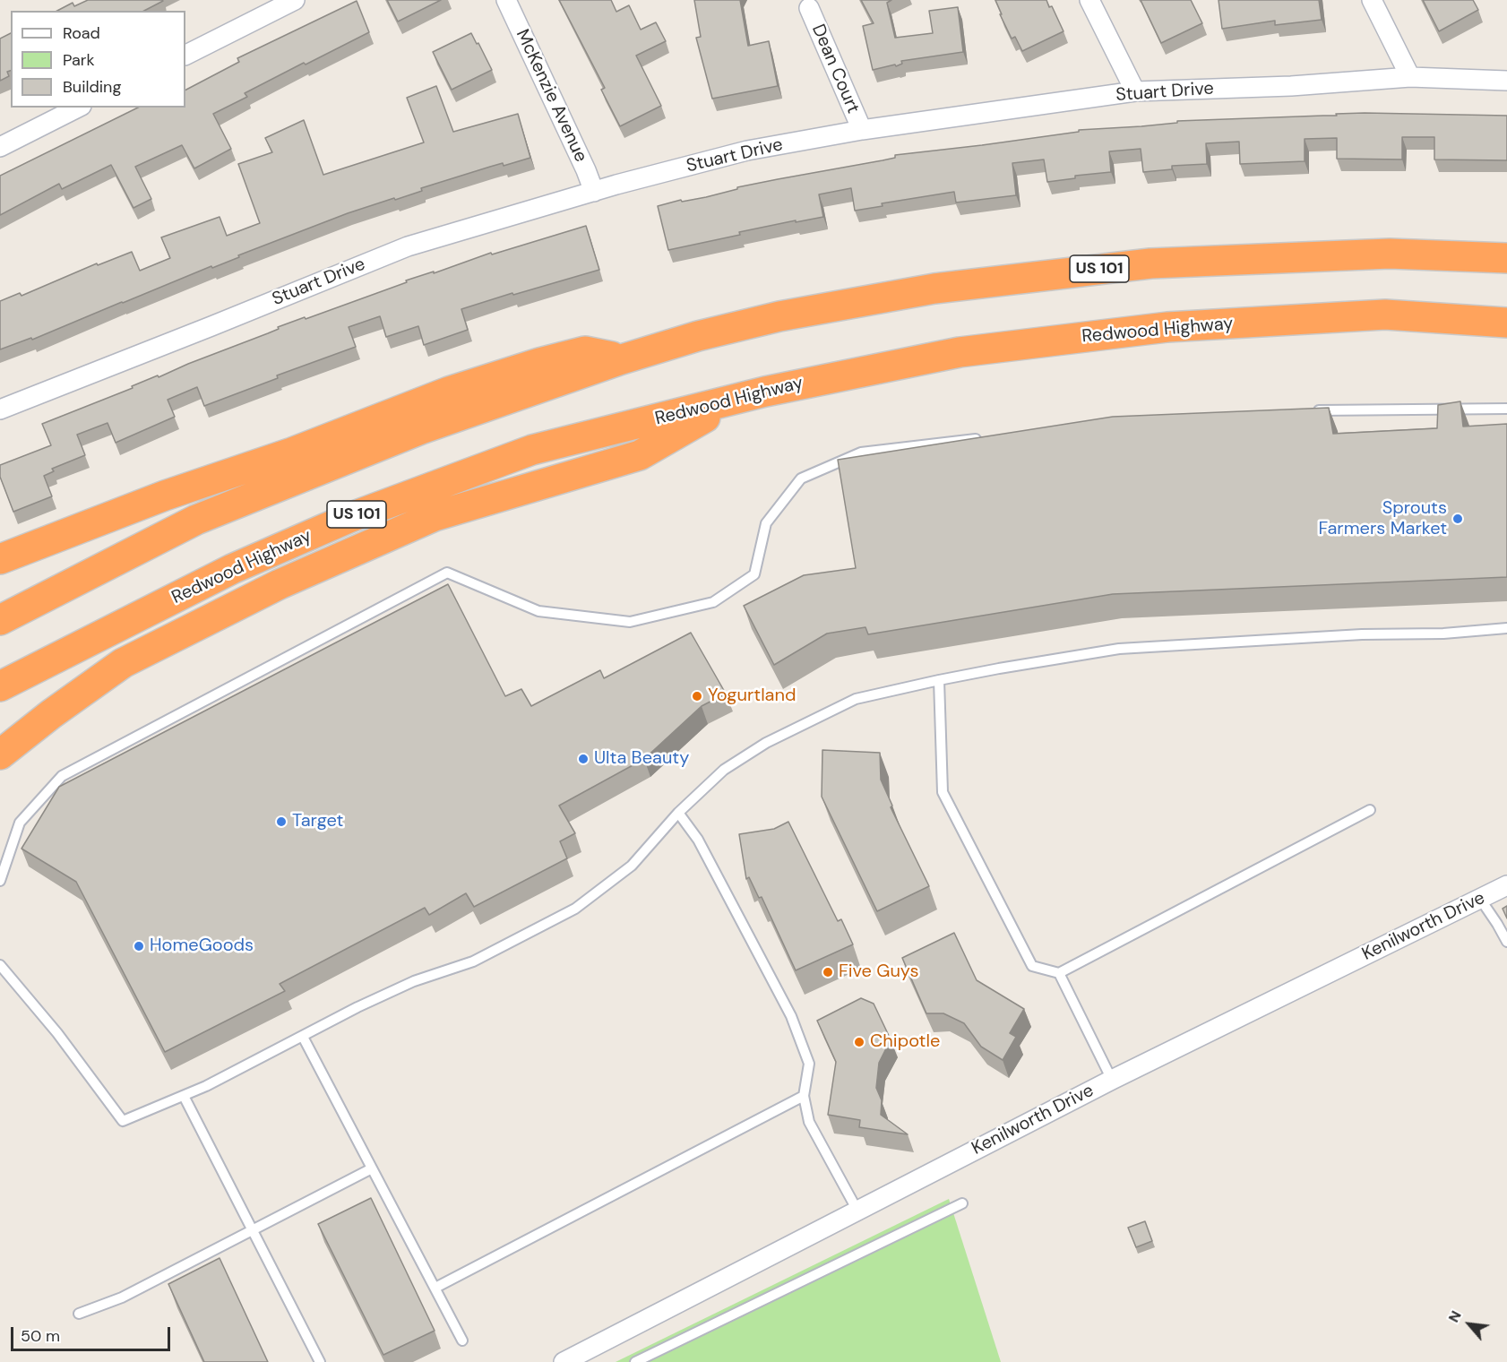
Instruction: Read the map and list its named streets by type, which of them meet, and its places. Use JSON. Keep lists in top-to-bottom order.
{
  "streets": {
    "highway": ["US 101", "Redwood Highway"],
    "street": [
      "Dean Court",
      "Stuart Drive",
      "McKenzie Avenue",
      "Kenilworth Drive"
    ]
  },
  "crossings": [
    ["Dean Court", "Stuart Drive"],
    ["Stuart Drive", "McKenzie Avenue"]
  ],
  "places": [
    "Sprouts Farmers Market",
    "Yogurtland",
    "Ulta Beauty",
    "Target",
    "HomeGoods",
    "Five Guys",
    "Chipotle"
  ],
  "legend": ["Road", "Park", "Building"],
  "scale_bar": "50 m",
  "north": "top left"
}
